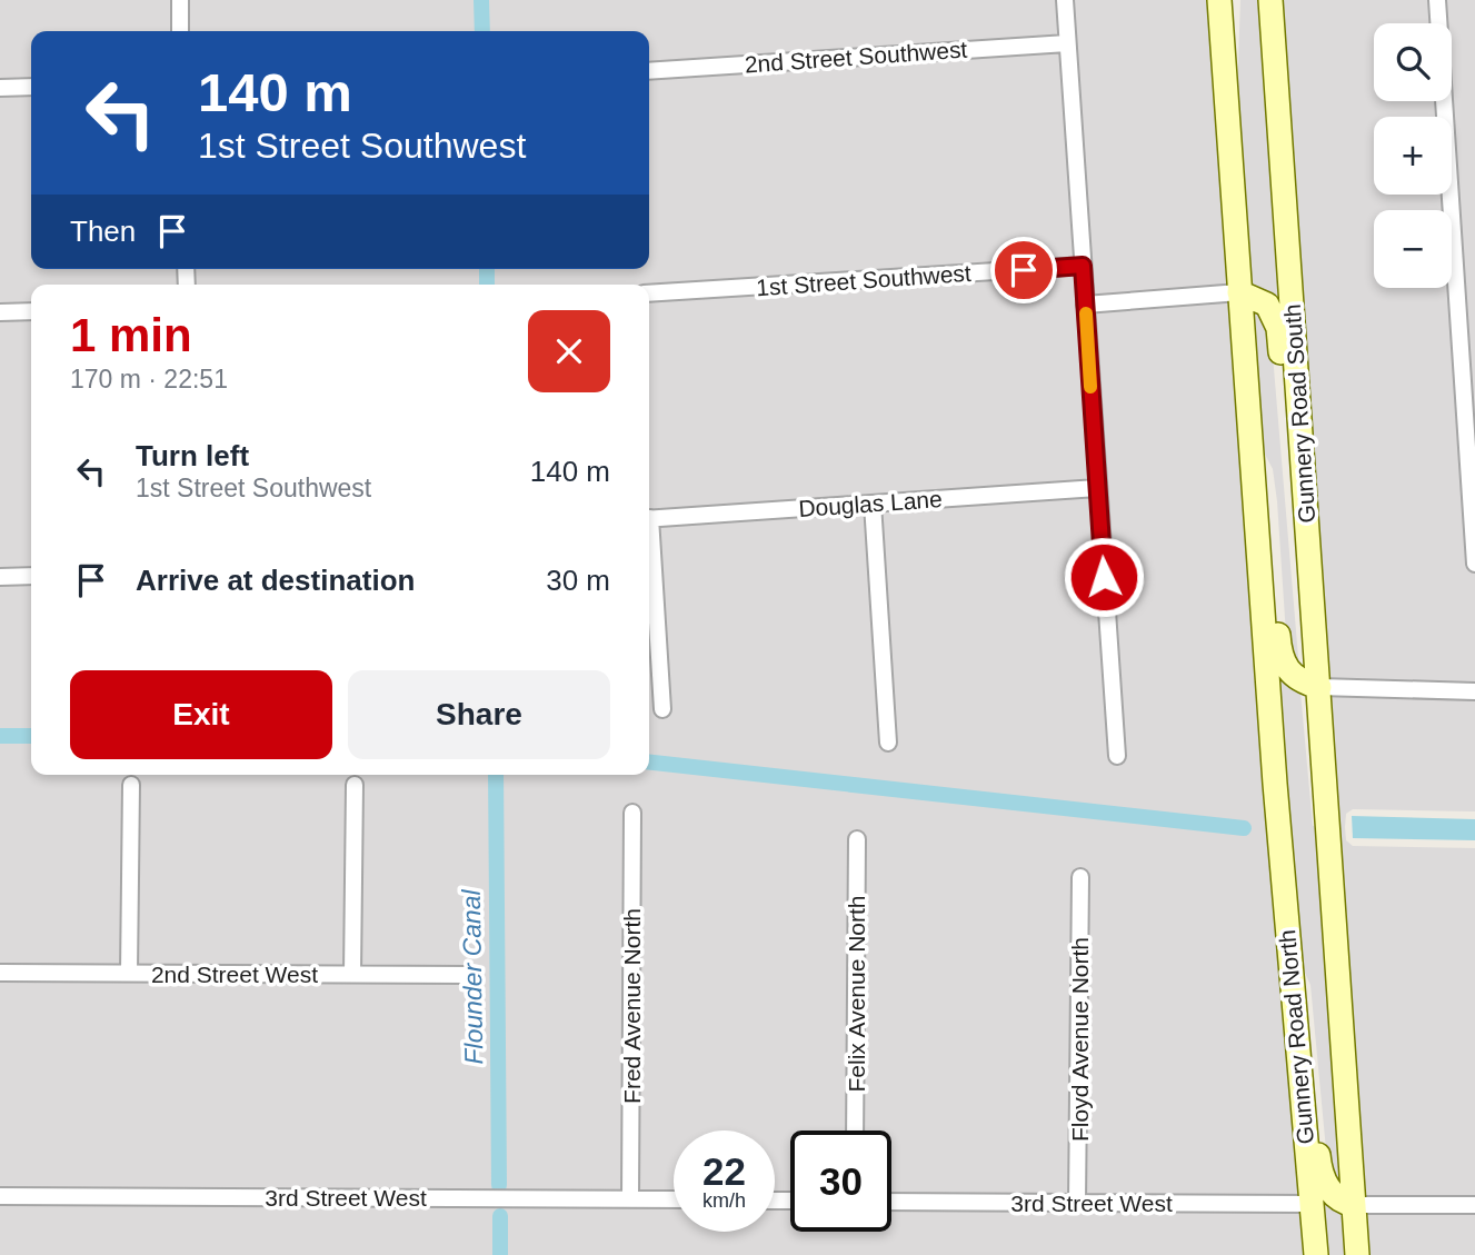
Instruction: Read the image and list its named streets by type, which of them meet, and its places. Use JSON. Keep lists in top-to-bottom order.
{
  "streets": {
    "main road": ["Gunnery Road South", "Gunnery Road North"],
    "street": [
      "2nd Street Southwest",
      "1st Street Southwest",
      "Douglas Lane",
      "2nd Street West",
      "Felix Avenue North",
      "Fred Avenue North",
      "Floyd Avenue North",
      "3rd Street West"
    ]
  },
  "crossings": [
    ["Gunnery Road South", "Gunnery Road North"],
    ["Fred Avenue North", "3rd Street West"],
    ["Gunnery Road North", "3rd Street West"],
    ["Floyd Avenue North", "3rd Street West"]
  ],
  "water": ["Flounder Canal"],
  "page": {
    "map_buttons": ["+", "−"],
    "turn": ["140 m", "1st Street Southwest"],
    "then": "Then",
    "heading": ["1 min", "170 m · 22:51"],
    "list": [
      {
        "name": "Turn left",
        "note": "1st Street Southwest",
        "value": "140 m"
      },
      {
        "name": "Arrive at destination",
        "value": "30 m"
      }
    ],
    "buttons": ["Exit", "Share"],
    "speed": "22 km/h",
    "limit": "30"
  }
}
